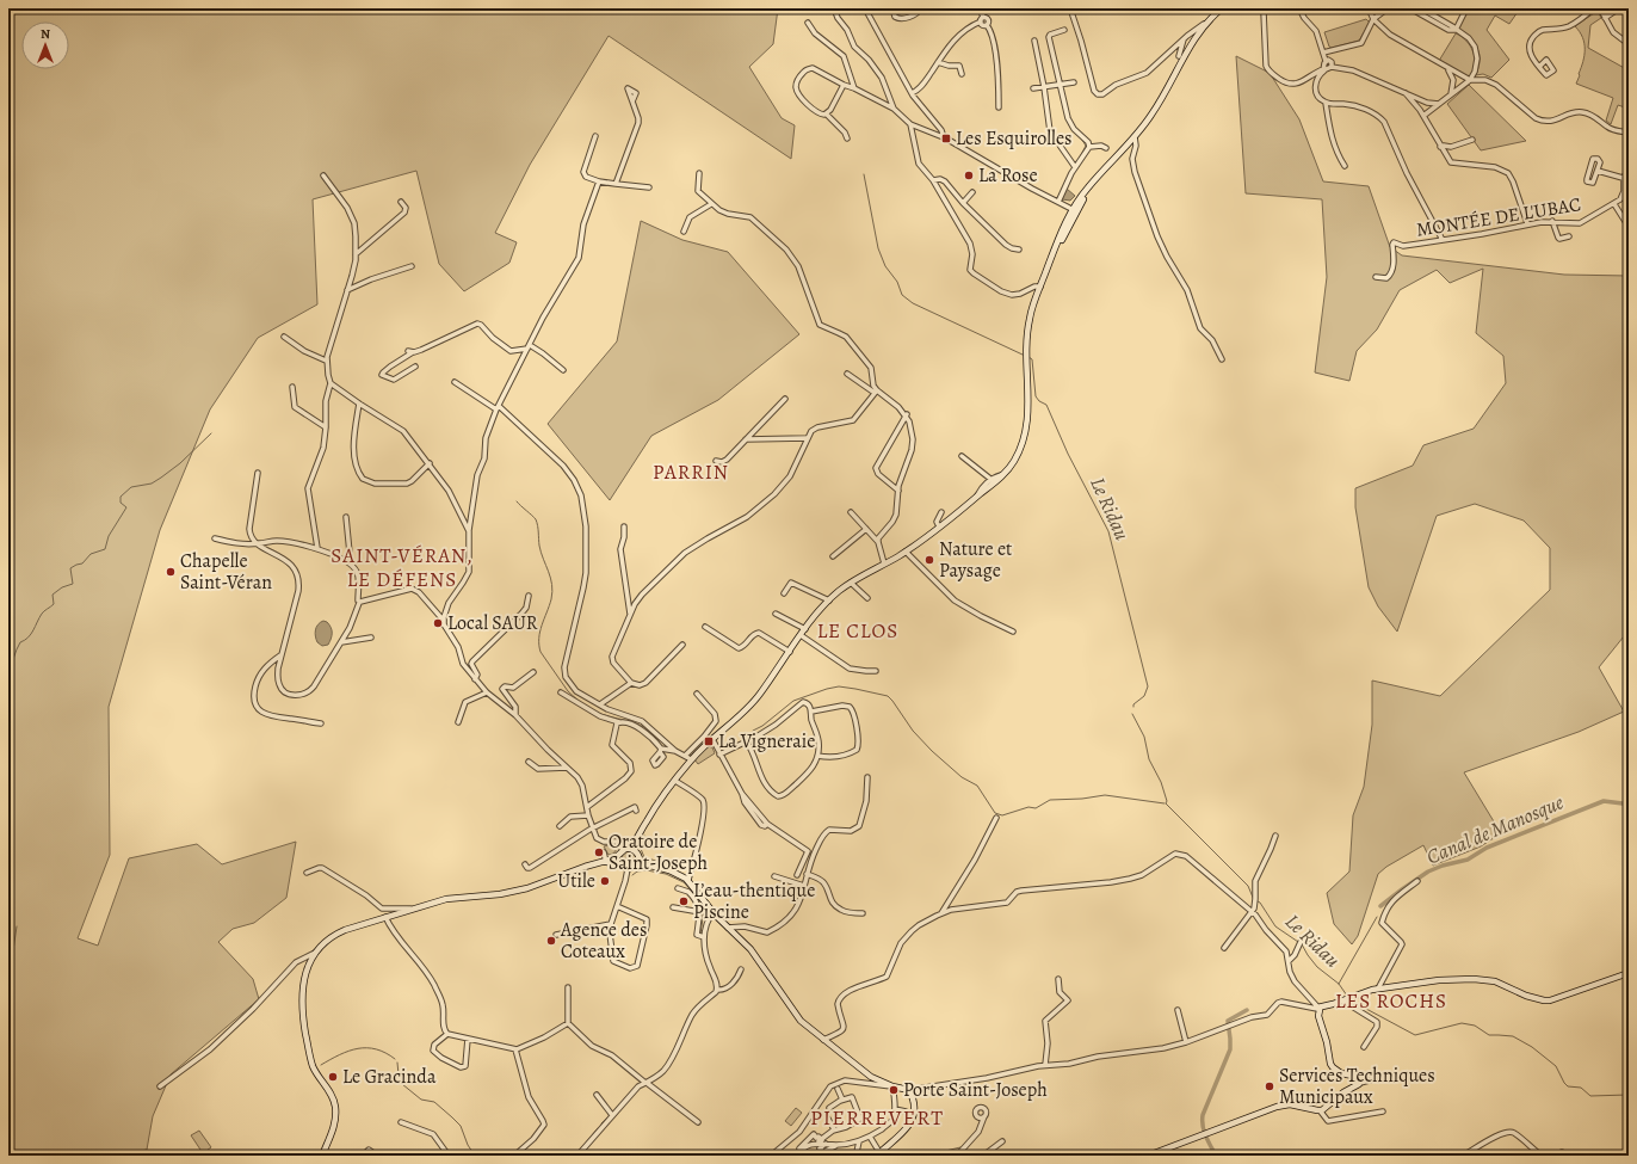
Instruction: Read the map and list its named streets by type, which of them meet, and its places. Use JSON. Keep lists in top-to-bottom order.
{
  "streets": {
    "street": ["MONTÉE DE L'UBAC"]
  },
  "districts": [
    "PARRIN",
    "SAINT-VÉRAN, LE DÉFENS",
    "LE CLOS",
    "LES ROCHS",
    "PIERREVERT"
  ],
  "water": ["Le Ridau", "Canal de Manosque"],
  "places": {
    "transit": ["Les Esquirolles", "La Vigneraie"],
    "other": [
      "La Rose",
      "Nature et Paysage",
      "Chapelle Saint-Véran",
      "Local SAUR",
      "Oratoire de Saint-Joseph",
      "Utile",
      "L’eau-thentique Piscine",
      "Agence des Coteaux",
      "Le Gracinda",
      "Services Techniques Municipaux",
      "Porte Saint-Joseph"
    ]
  },
  "north": "top"
}
